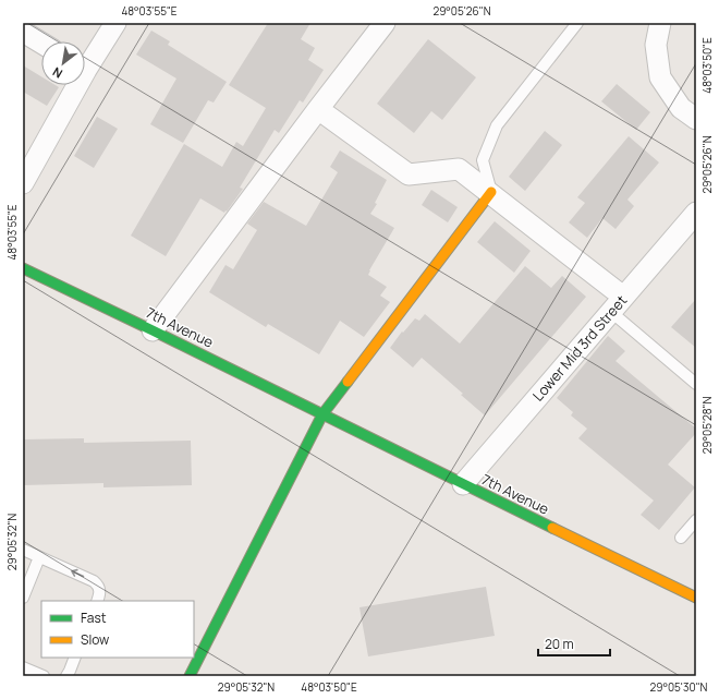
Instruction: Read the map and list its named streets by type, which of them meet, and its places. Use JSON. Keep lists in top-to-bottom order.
{
  "streets": {
    "main road": ["7th Avenue"],
    "street": ["Lower Mid 3rd Street"]
  },
  "crossings": [
    ["7th Avenue", "Lower Mid 3rd Street"]
  ],
  "legend": ["Fast", "Slow"],
  "scale_bar": "20 m",
  "north": "bottom left",
  "coordinates": [
    "48°03'55\"E",
    "29°05'26\"N",
    "48°03'50\"E",
    "29°05'28\"N",
    "29°05'32\"N",
    "29°05'30\"N"
  ]
}
